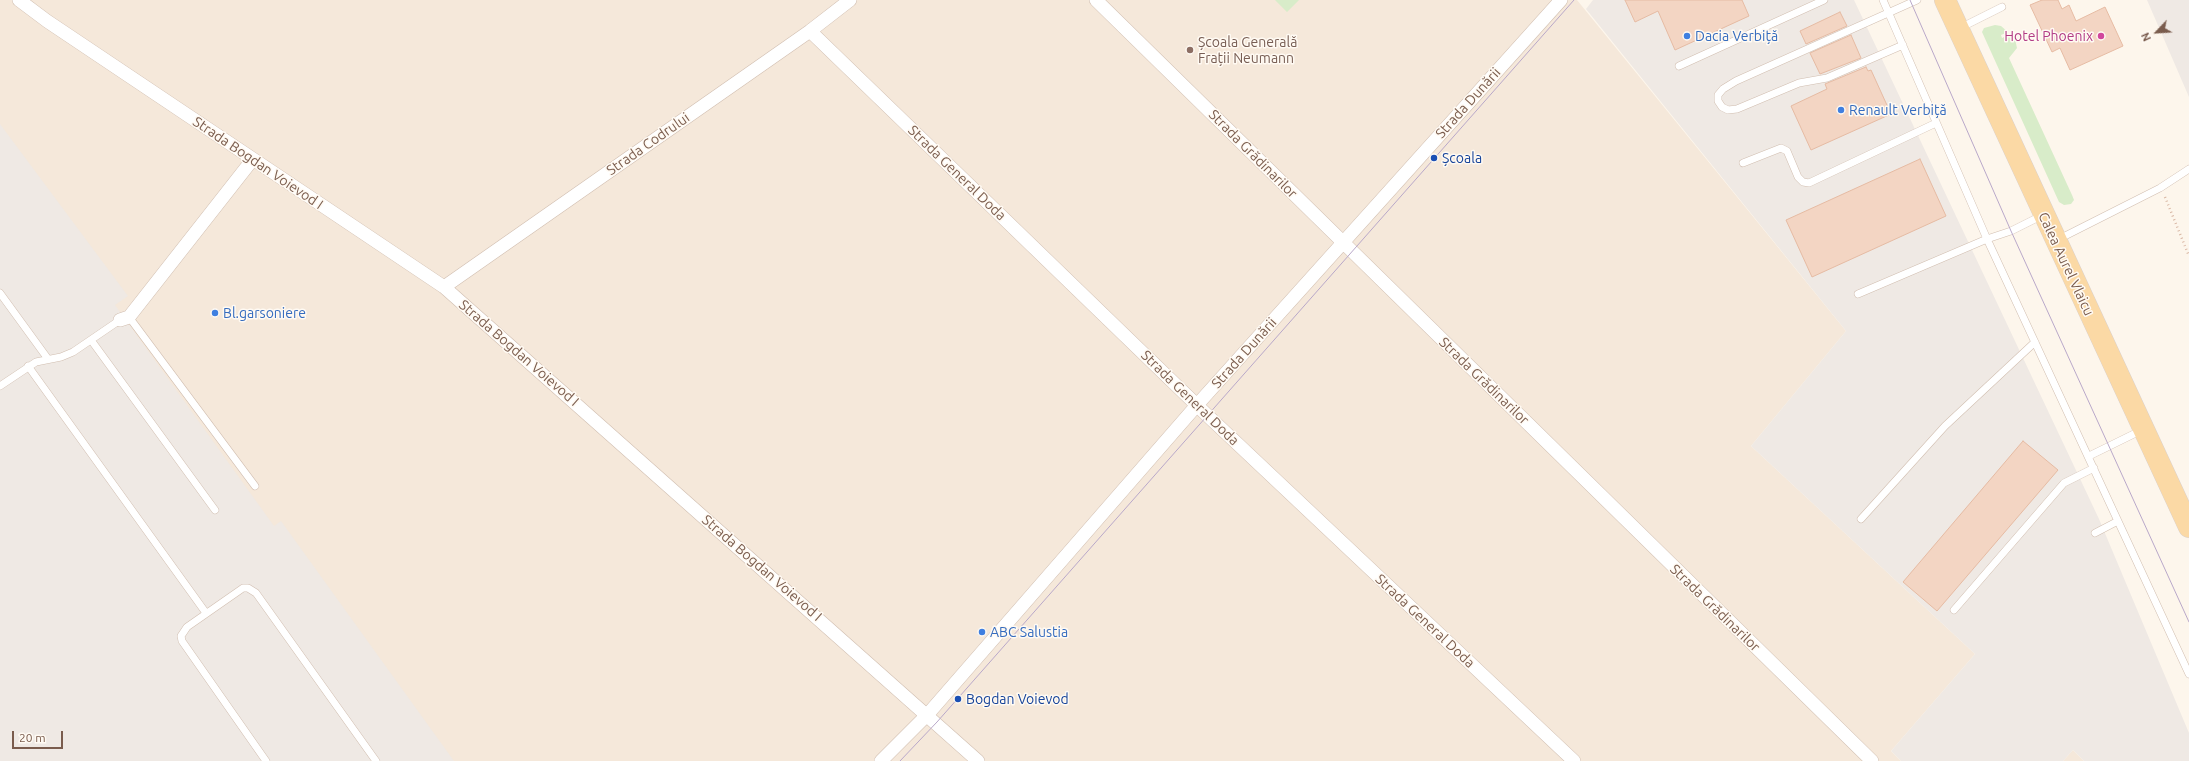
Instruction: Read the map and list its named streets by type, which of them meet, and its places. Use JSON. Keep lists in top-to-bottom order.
{
  "streets": {
    "main road": ["Calea Aurel Vlaicu"],
    "street": [
      "Strada Dunării",
      "Strada Codrului",
      "Strada Grădinarilor",
      "Strada Bogdan Voievod I",
      "Strada General Doda"
    ]
  },
  "crossings": [
    ["Strada Dunării", "Strada Grădinarilor"],
    ["Strada Dunării", "Strada Bogdan Voievod I"],
    ["Strada Dunării", "Strada General Doda"],
    ["Strada Codrului", "Strada Bogdan Voievod I"],
    ["Strada Codrului", "Strada General Doda"]
  ],
  "places": [
    "Dacia Verbiță",
    "Hotel Phoenix",
    "Școala Generală Frații Neumann",
    "Renault Verbiță",
    "Școala",
    "Bl.garsoniere",
    "ABC Salustia",
    "Bogdan Voievod"
  ],
  "scale_bar": "20 m",
  "north": "bottom left"
}
